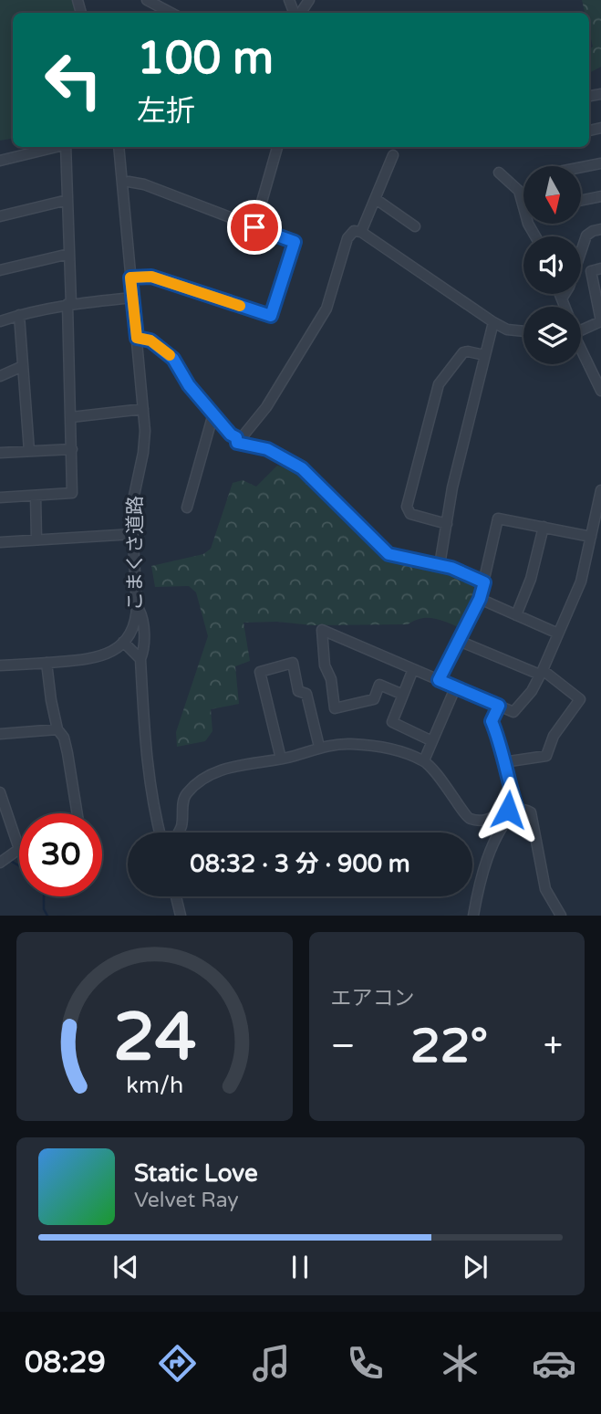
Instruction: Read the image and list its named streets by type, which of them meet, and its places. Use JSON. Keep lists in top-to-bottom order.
{
  "streets": {
    "street": ["こまくさ道路"]
  },
  "north": "bottom",
  "page": {
    "turn": ["100 m", "左折"],
    "limit": "30",
    "trip": "08:32 · 3 分 · 900 m",
    "tile": "エアコン",
    "heat": ["−", "22°", "+"],
    "song": ["Static Love", "Velvet Ray"],
    "tabs": "08:29",
    "gauge": ["24", "km/h"]
  }
}
